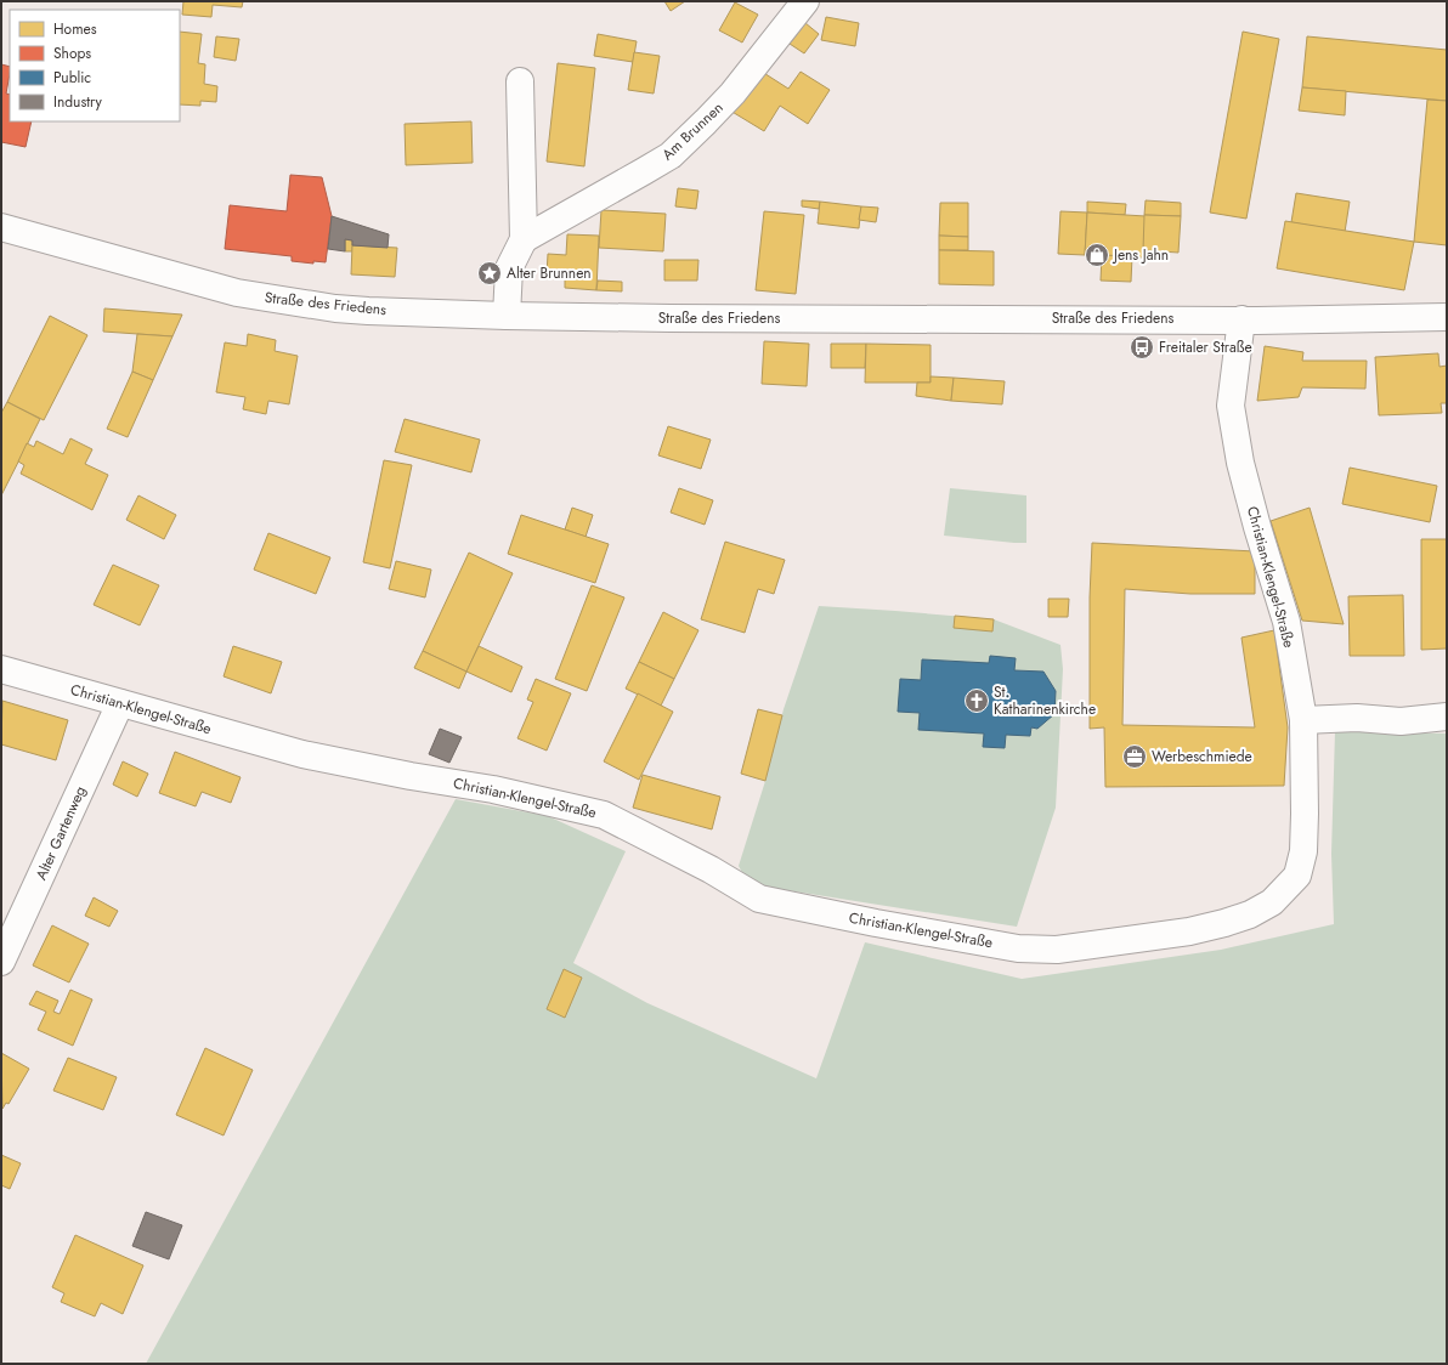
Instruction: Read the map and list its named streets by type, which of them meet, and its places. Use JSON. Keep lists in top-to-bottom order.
{
  "streets": {
    "street": [
      "Am Brunnen",
      "Straße des Friedens",
      "Christian-Klengel-Straße",
      "Alter Gartenweg"
    ]
  },
  "crossings": [
    ["Straße des Friedens", "Christian-Klengel-Straße"],
    ["Christian-Klengel-Straße", "Alter Gartenweg"]
  ],
  "places": {
    "shop": ["Jens Jahn"],
    "place": ["Alter Brunnen"],
    "bus stop": ["Freitaler Straße"],
    "church": ["St. Katharinenkirche"],
    "office": ["Werbeschmiede"]
  },
  "legend": [
    "Homes",
    "Shops",
    "Public",
    "Industry"
  ]
}
